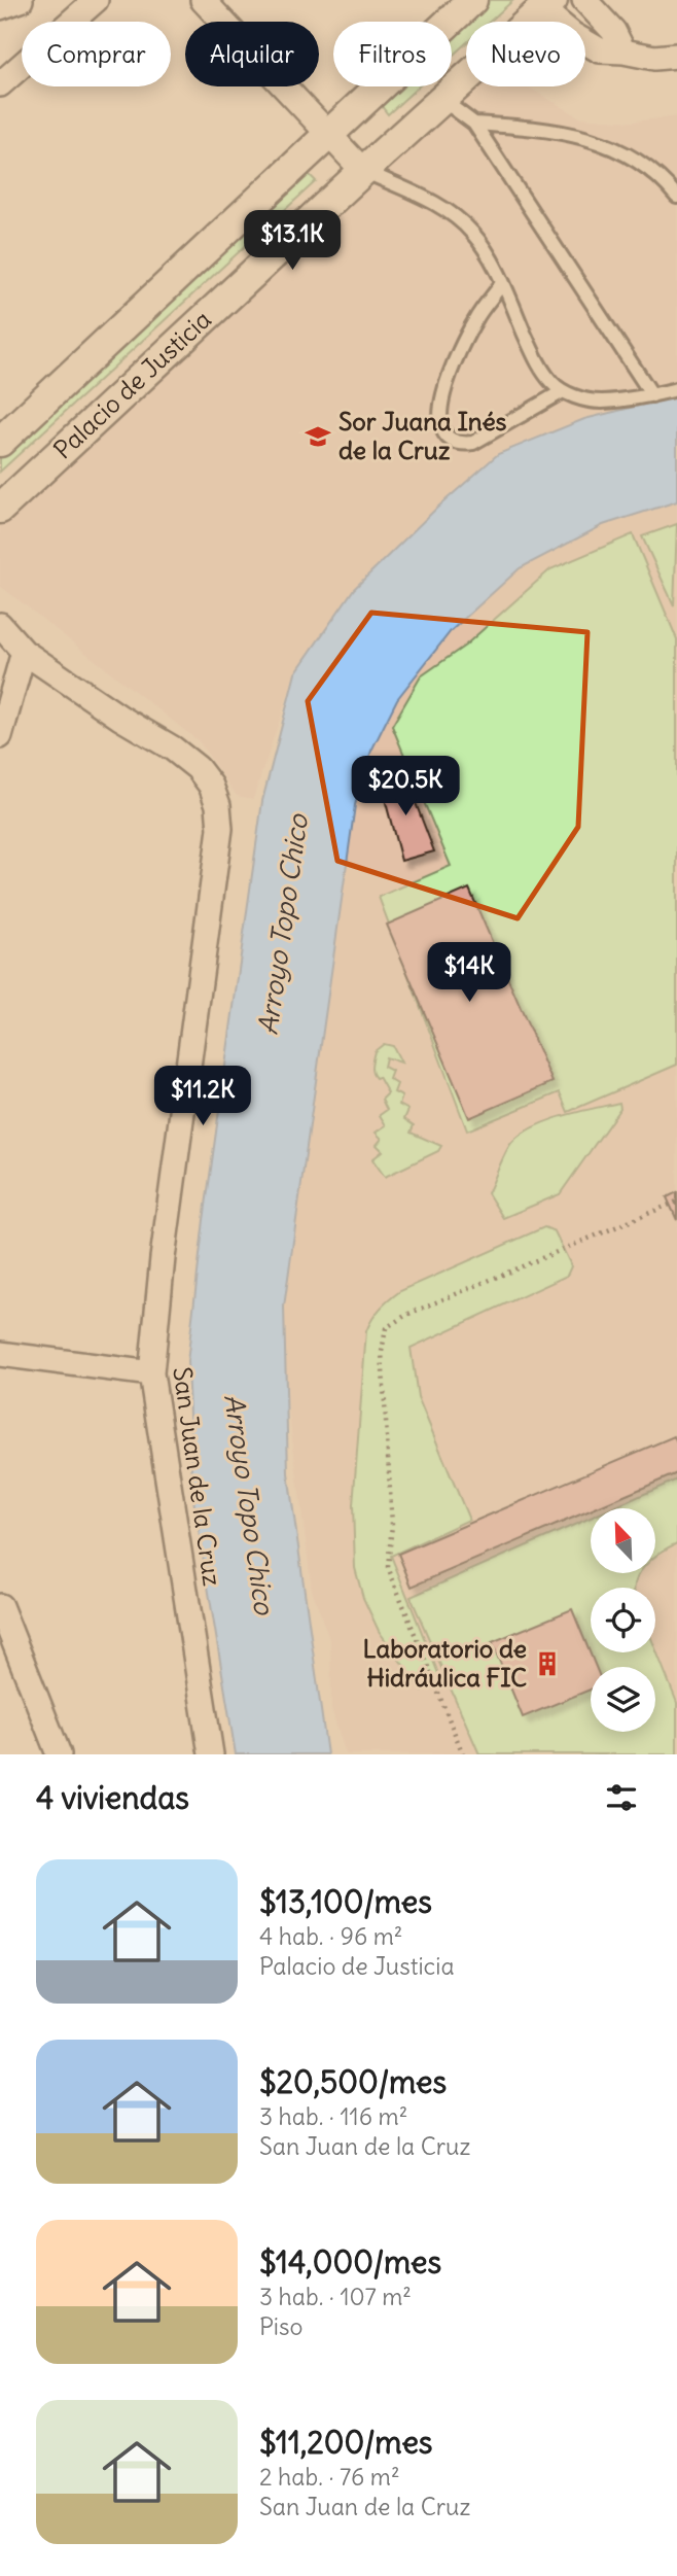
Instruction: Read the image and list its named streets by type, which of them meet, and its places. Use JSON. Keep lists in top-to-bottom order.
{
  "streets": {
    "street": ["Palacio de Justicia", "San Juan de la Cruz"]
  },
  "water": ["Arroyo Topo Chico"],
  "places": {
    "school or university": ["Sor Juana Inés de la Cruz"],
    "building": ["Laboratorio de Hidráulica FIC"]
  },
  "north": "top left",
  "page": {
    "chip": [
      "Comprar",
      "Alquilar",
      "Filtros",
      "Nuevo"
    ],
    "price": [
      "$13.1K",
      "$20.5K",
      "$14K",
      "$11.2K"
    ],
    "heading": "4 viviendas",
    "list": [
      {
        "name": "$13,100/mes",
        "note": "4 hab. · 96 m² · Palacio de Justicia"
      },
      {
        "name": "$20,500/mes",
        "note": "3 hab. · 116 m² · San Juan de la Cruz"
      },
      {
        "name": "$14,000/mes",
        "note": "3 hab. · 107 m² · Piso"
      },
      {
        "name": "$11,200/mes",
        "note": "2 hab. · 76 m² · San Juan de la Cruz"
      }
    ]
  }
}
